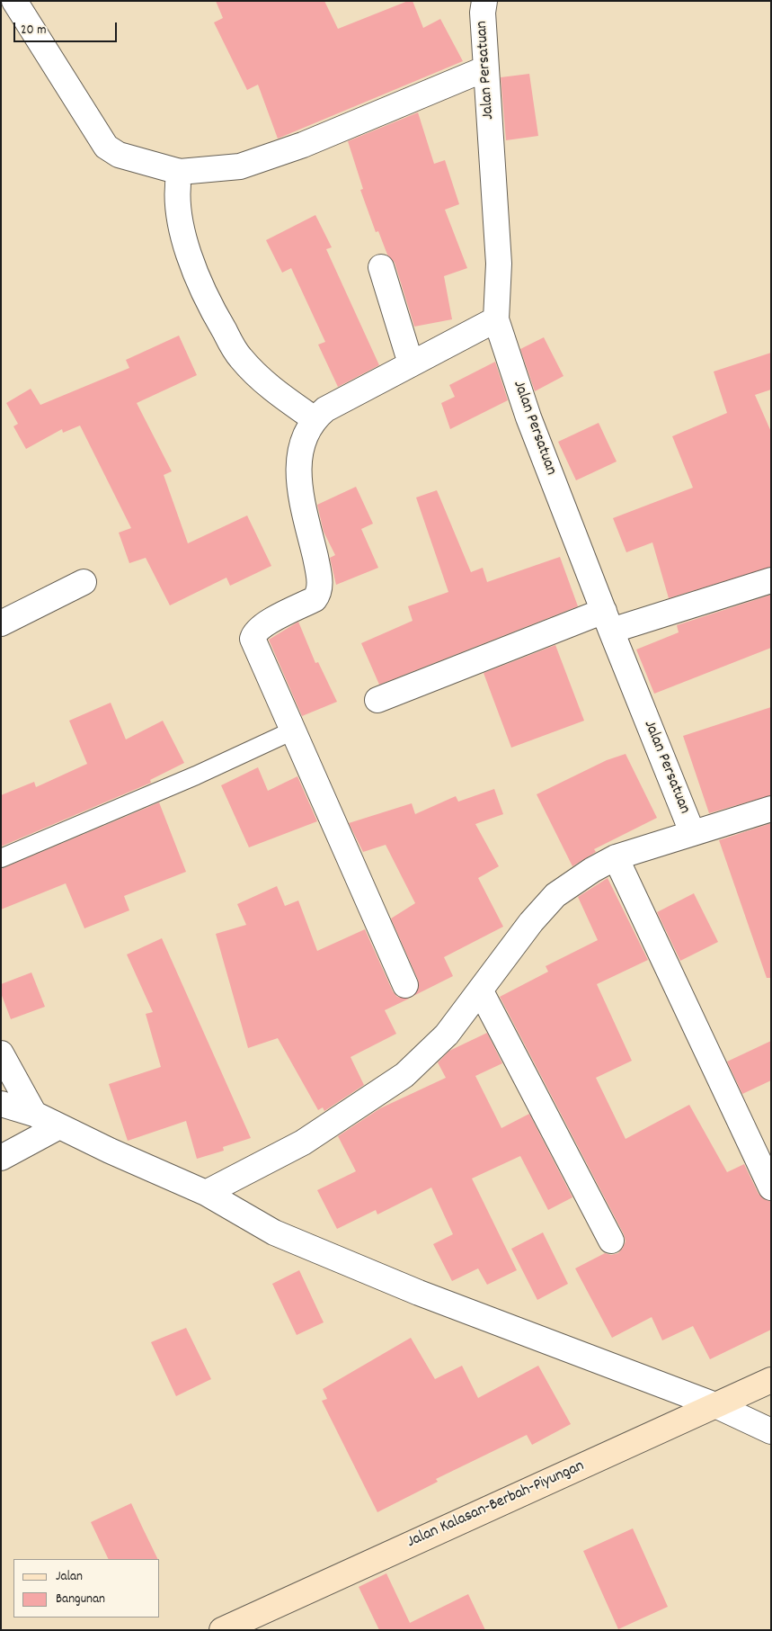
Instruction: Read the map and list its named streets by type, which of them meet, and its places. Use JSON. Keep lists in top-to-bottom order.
{
  "streets": {
    "street": ["Jalan Persatuan", "Jalan Kalasan-Berbah-Piyungan"]
  },
  "legend": ["Jalan", "Bangunan"],
  "scale_bar": "20 m"
}
